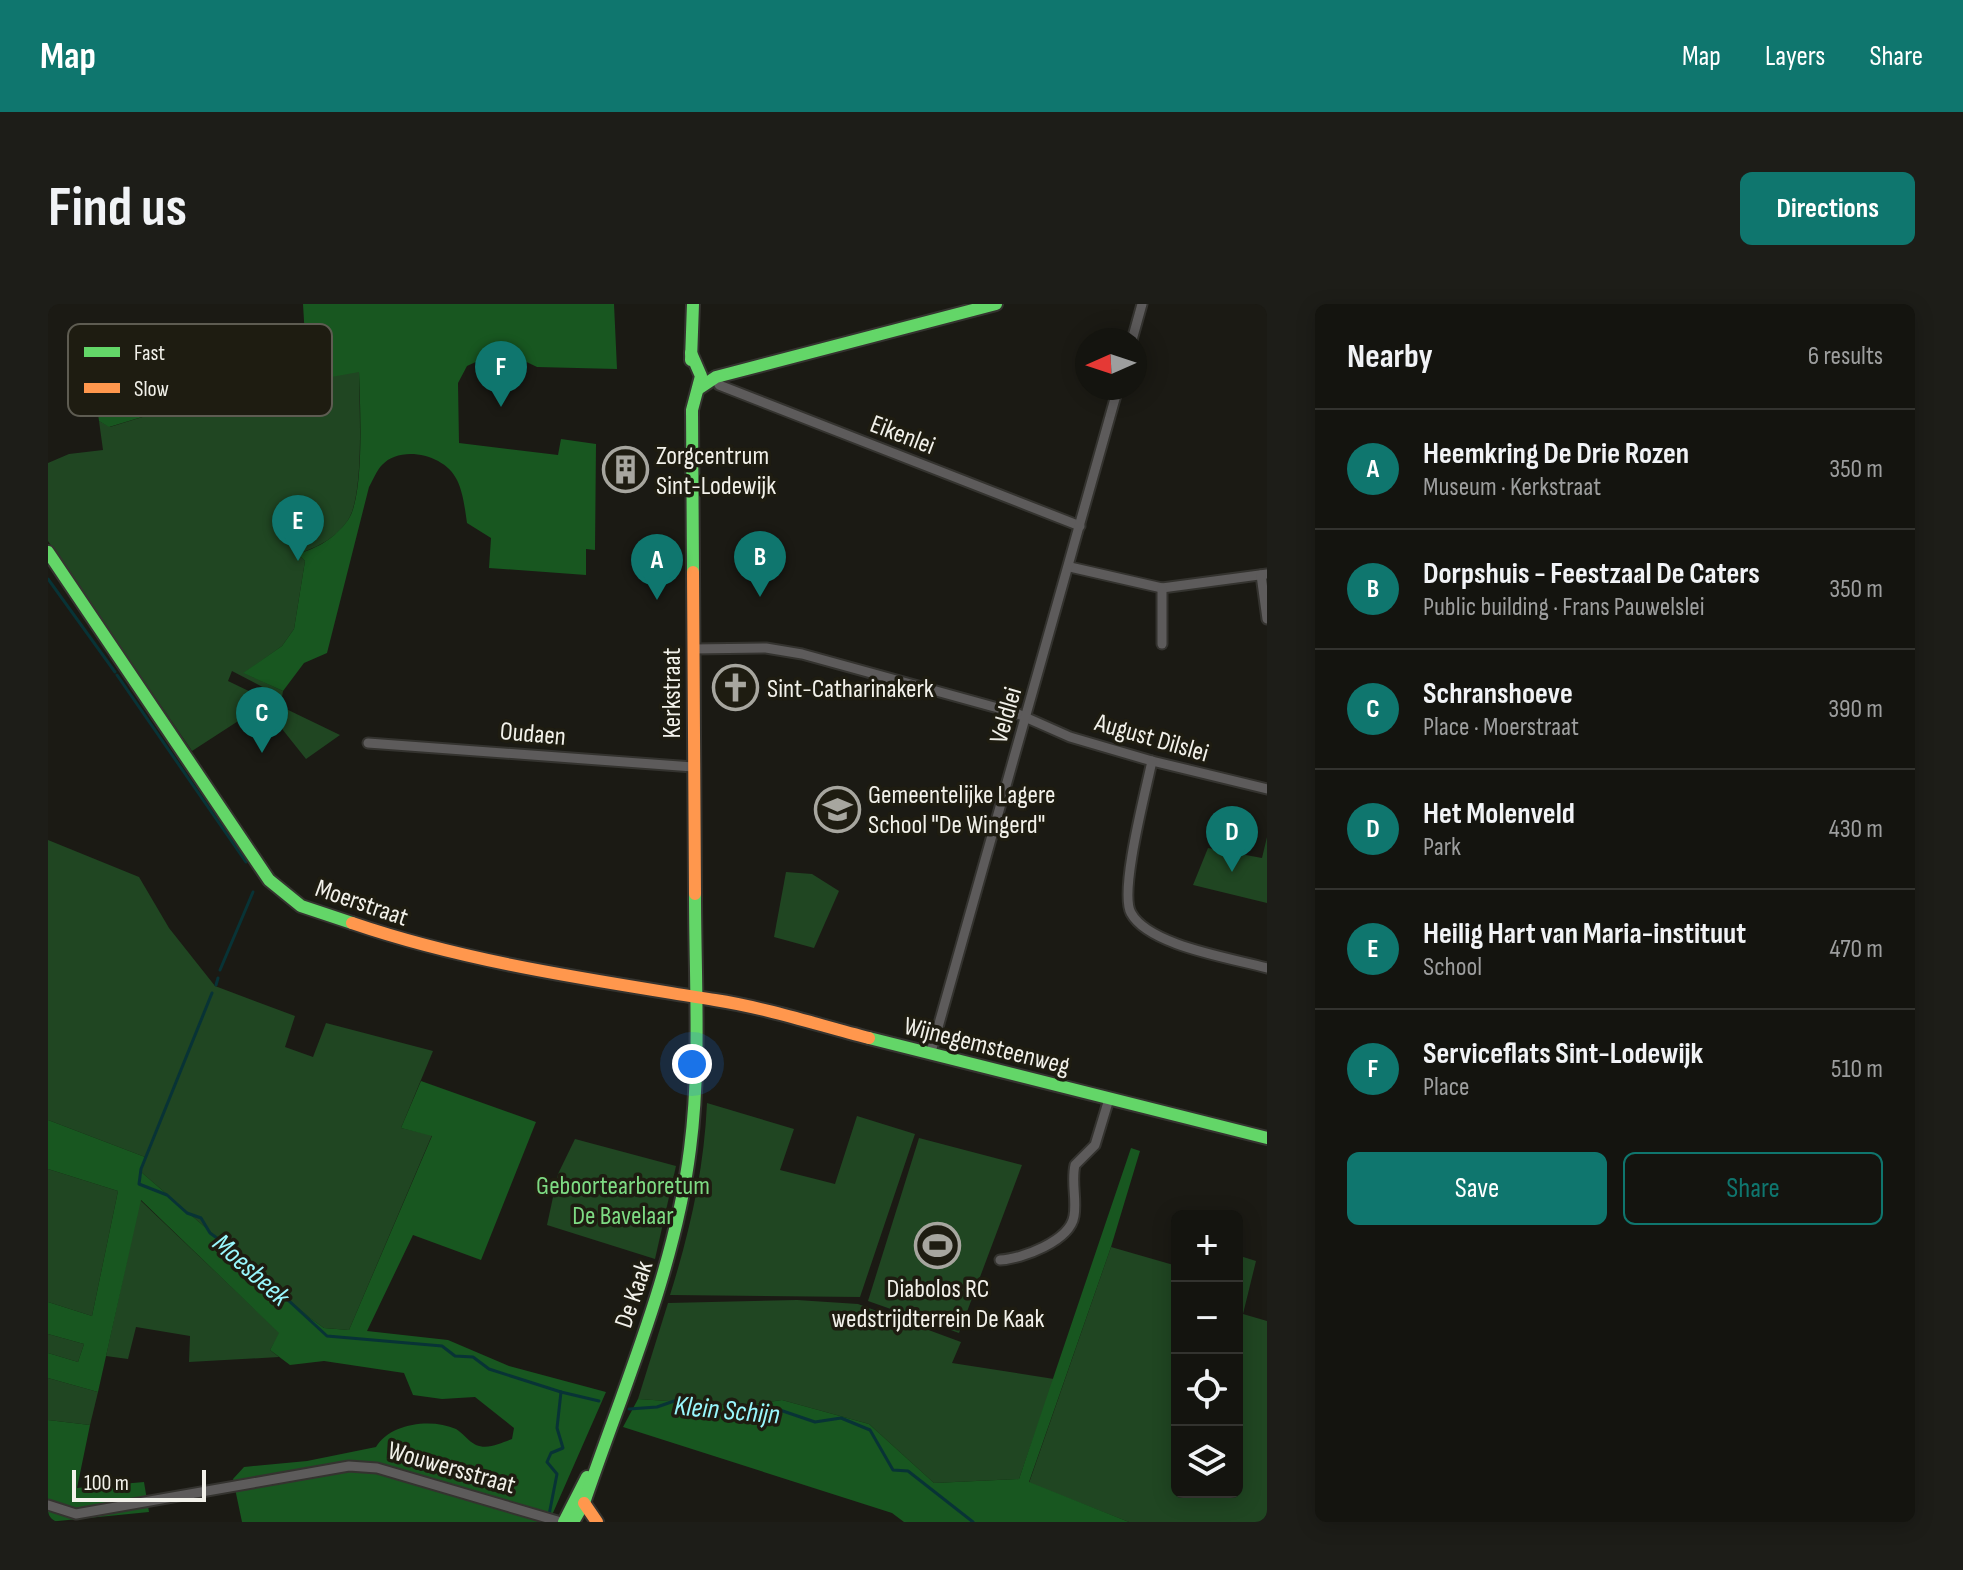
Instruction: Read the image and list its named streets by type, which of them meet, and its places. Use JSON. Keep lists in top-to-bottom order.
{
  "streets": {
    "main road": [
      "Kerkstraat",
      "Moerstraat",
      "Wijnegemsteenweg",
      "De Kaak"
    ],
    "street": [
      "Eikenlei",
      "Veldlei",
      "Oudaen",
      "August Dilslei",
      "Wouwersstraat"
    ]
  },
  "crossings": [
    ["Eikenlei", "Veldlei"],
    ["Kerkstraat", "Oudaen"],
    ["Kerkstraat", "August Dilslei"],
    ["Kerkstraat", "Moerstraat"],
    ["Kerkstraat", "Wijnegemsteenweg"],
    ["Kerkstraat", "De Kaak"],
    ["Veldlei", "August Dilslei"],
    ["Veldlei", "Wijnegemsteenweg"],
    ["Moerstraat", "Wijnegemsteenweg"],
    ["Moerstraat", "De Kaak"],
    ["Wijnegemsteenweg", "De Kaak"]
  ],
  "water": ["Moesbeek", "Klein Schijn"],
  "parks": ["Geboortearboretum De Bavelaar"],
  "places": {
    "building": ["Zorgcentrum Sint-Lodewijk"],
    "church": ["Sint-Catharinakerk"],
    "school or university": ["Gemeentelijke Lagere School \"De Wingerd\""],
    "sports": ["Diabolos RC wedstrijdterrein De Kaak"]
  },
  "legend": ["Fast", "Slow"],
  "scale_bar": "100 m",
  "north": "left",
  "page": {
    "header": "Map",
    "nav": ["Map", "Layers", "Share"],
    "buttons": [
      "Directions",
      ["Save", "Share"]
    ],
    "title": "Find us",
    "heading": ["Nearby", "6 results"],
    "pins": [
      "F",
      "E",
      "B",
      "A",
      "C",
      "D"
    ],
    "list": [
      {
        "mark": "A",
        "name": "Heemkring De Drie Rozen",
        "note": "Museum · Kerkstraat",
        "value": "350 m"
      },
      {
        "mark": "B",
        "name": "Dorpshuis - Feestzaal De Caters",
        "note": "Public building · Frans Pauwelslei",
        "value": "350 m"
      },
      {
        "mark": "C",
        "name": "Schranshoeve",
        "note": "Place · Moerstraat",
        "value": "390 m"
      },
      {
        "mark": "D",
        "name": "Het Molenveld",
        "note": "Park",
        "value": "430 m"
      },
      {
        "mark": "E",
        "name": "Heilig Hart van Maria-instituut",
        "note": "School",
        "value": "470 m"
      },
      {
        "mark": "F",
        "name": "Serviceflats Sint-Lodewijk",
        "note": "Place",
        "value": "510 m"
      }
    ],
    "map_buttons": ["+", "−"],
    "scale": "100 m"
  }
}
